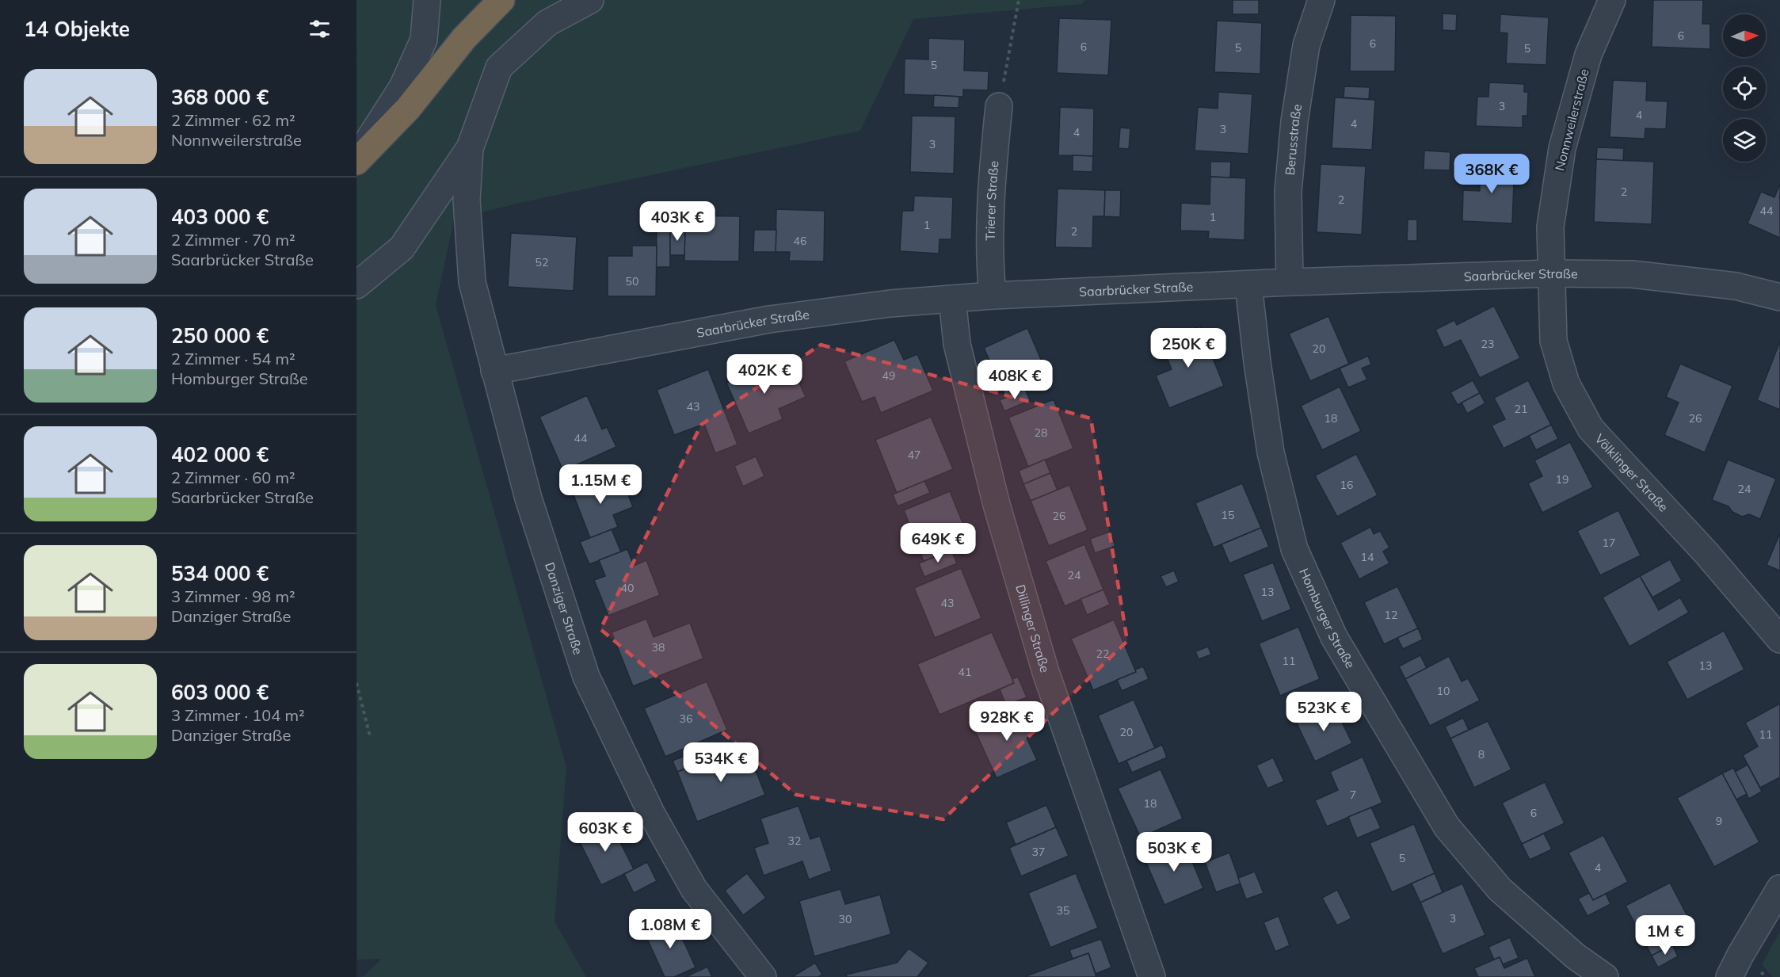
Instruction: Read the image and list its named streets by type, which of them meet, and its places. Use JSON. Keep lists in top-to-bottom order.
{
  "streets": {
    "street": [
      "Nonnweilerstraße",
      "Berusstraße",
      "Trierer Straße",
      "Saarbrücker Straße",
      "Völklinger Straße",
      "Danziger Straße",
      "Homburger Straße",
      "Dillinger Straße"
    ]
  },
  "crossings": [
    ["Nonnweilerstraße", "Saarbrücker Straße"],
    ["Nonnweilerstraße", "Völklinger Straße"],
    ["Berusstraße", "Saarbrücker Straße"],
    ["Trierer Straße", "Saarbrücker Straße"],
    ["Saarbrücker Straße", "Völklinger Straße"],
    ["Saarbrücker Straße", "Danziger Straße"],
    ["Saarbrücker Straße", "Homburger Straße"],
    ["Saarbrücker Straße", "Dillinger Straße"]
  ],
  "house_numbers": [
    "6",
    "6",
    "6",
    "5",
    "5",
    "5",
    "3",
    "4",
    "4",
    "3",
    "4",
    "3",
    "2",
    "2",
    "44",
    "1",
    "1",
    "2",
    "46",
    "52",
    "50",
    "23",
    "20",
    "49",
    "43",
    "21",
    "18",
    "26",
    "28",
    "44",
    "47",
    "19",
    "16",
    "24",
    "15",
    "26",
    "17",
    "14",
    "24",
    "40",
    "13",
    "43",
    "12",
    "38",
    "22",
    "11",
    "13",
    "41",
    "10",
    "36",
    "20",
    "11",
    "8",
    "7",
    "18",
    "6",
    "9",
    "32",
    "37",
    "5",
    "4",
    "35",
    "3",
    "30"
  ],
  "north": "right",
  "page": {
    "heading": "14 Objekte",
    "list": [
      {
        "name": "368 000 €",
        "note": "2 Zimmer · 62 m² · Nonnweilerstraße"
      },
      {
        "name": "403 000 €",
        "note": "2 Zimmer · 70 m² · Saarbrücker Straße"
      },
      {
        "name": "250 000 €",
        "note": "2 Zimmer · 54 m² · Homburger Straße"
      },
      {
        "name": "402 000 €",
        "note": "2 Zimmer · 60 m² · Saarbrücker Straße"
      },
      {
        "name": "534 000 €",
        "note": "3 Zimmer · 98 m² · Danziger Straße"
      },
      {
        "name": "603 000 €",
        "note": "3 Zimmer · 104 m² · Danziger Straße"
      }
    ],
    "price": [
      "368K €",
      "403K €",
      "250K €",
      "402K €",
      "408K €",
      "1.15M €",
      "649K €",
      "523K €",
      "928K €",
      "534K €",
      "603K €",
      "503K €",
      "1.08M €",
      "1M €"
    ]
  }
}
